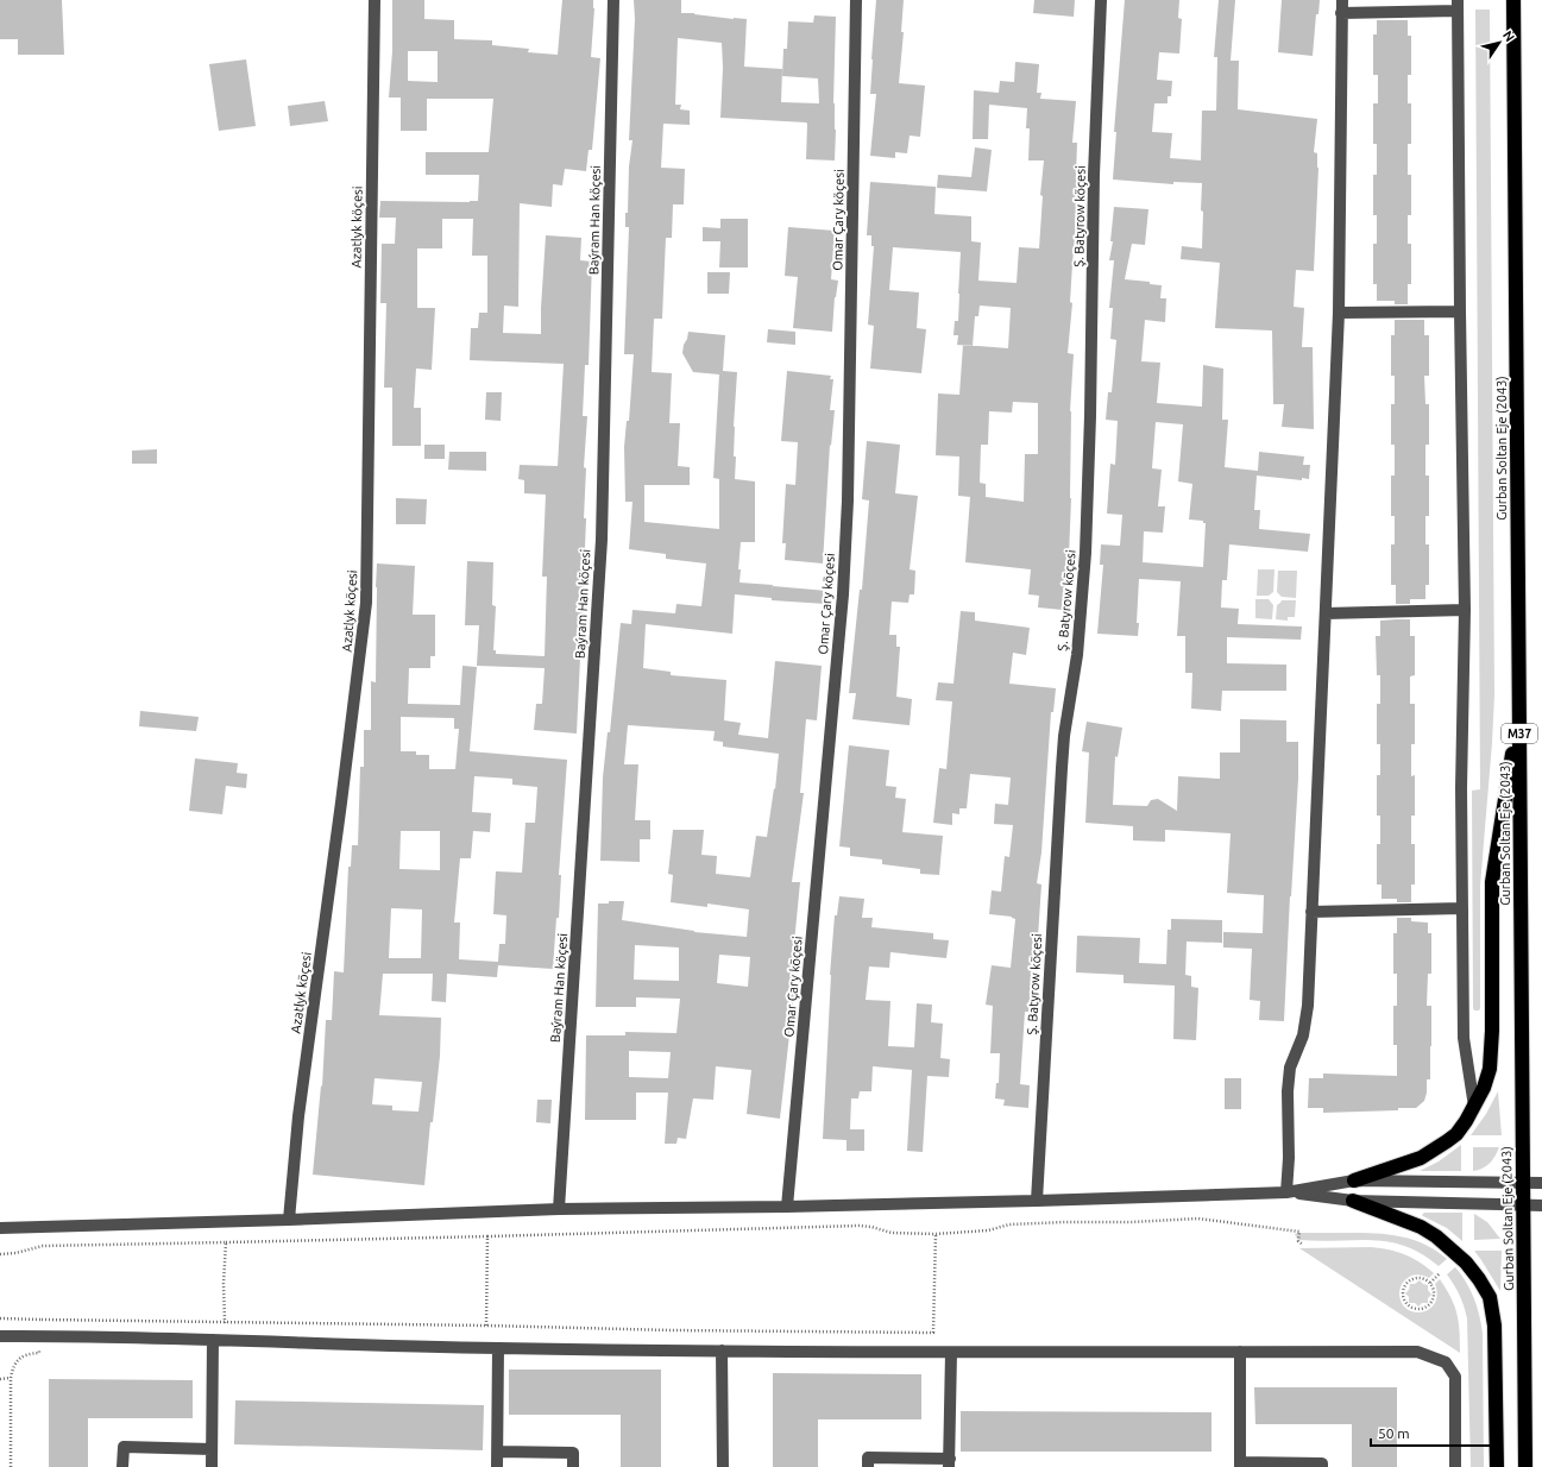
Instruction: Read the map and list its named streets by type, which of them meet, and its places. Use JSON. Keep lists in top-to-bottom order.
{
  "streets": {
    "highway": ["Gurban Soltan Eje (2043)", "M37"],
    "street": [
      "Ş. Batyrow köçesi",
      "Baýram Han köçesi",
      "Omar Çary köçesi",
      "Azatlyk köçesi"
    ]
  },
  "scale_bar": "50 m",
  "north": "top right"
}
